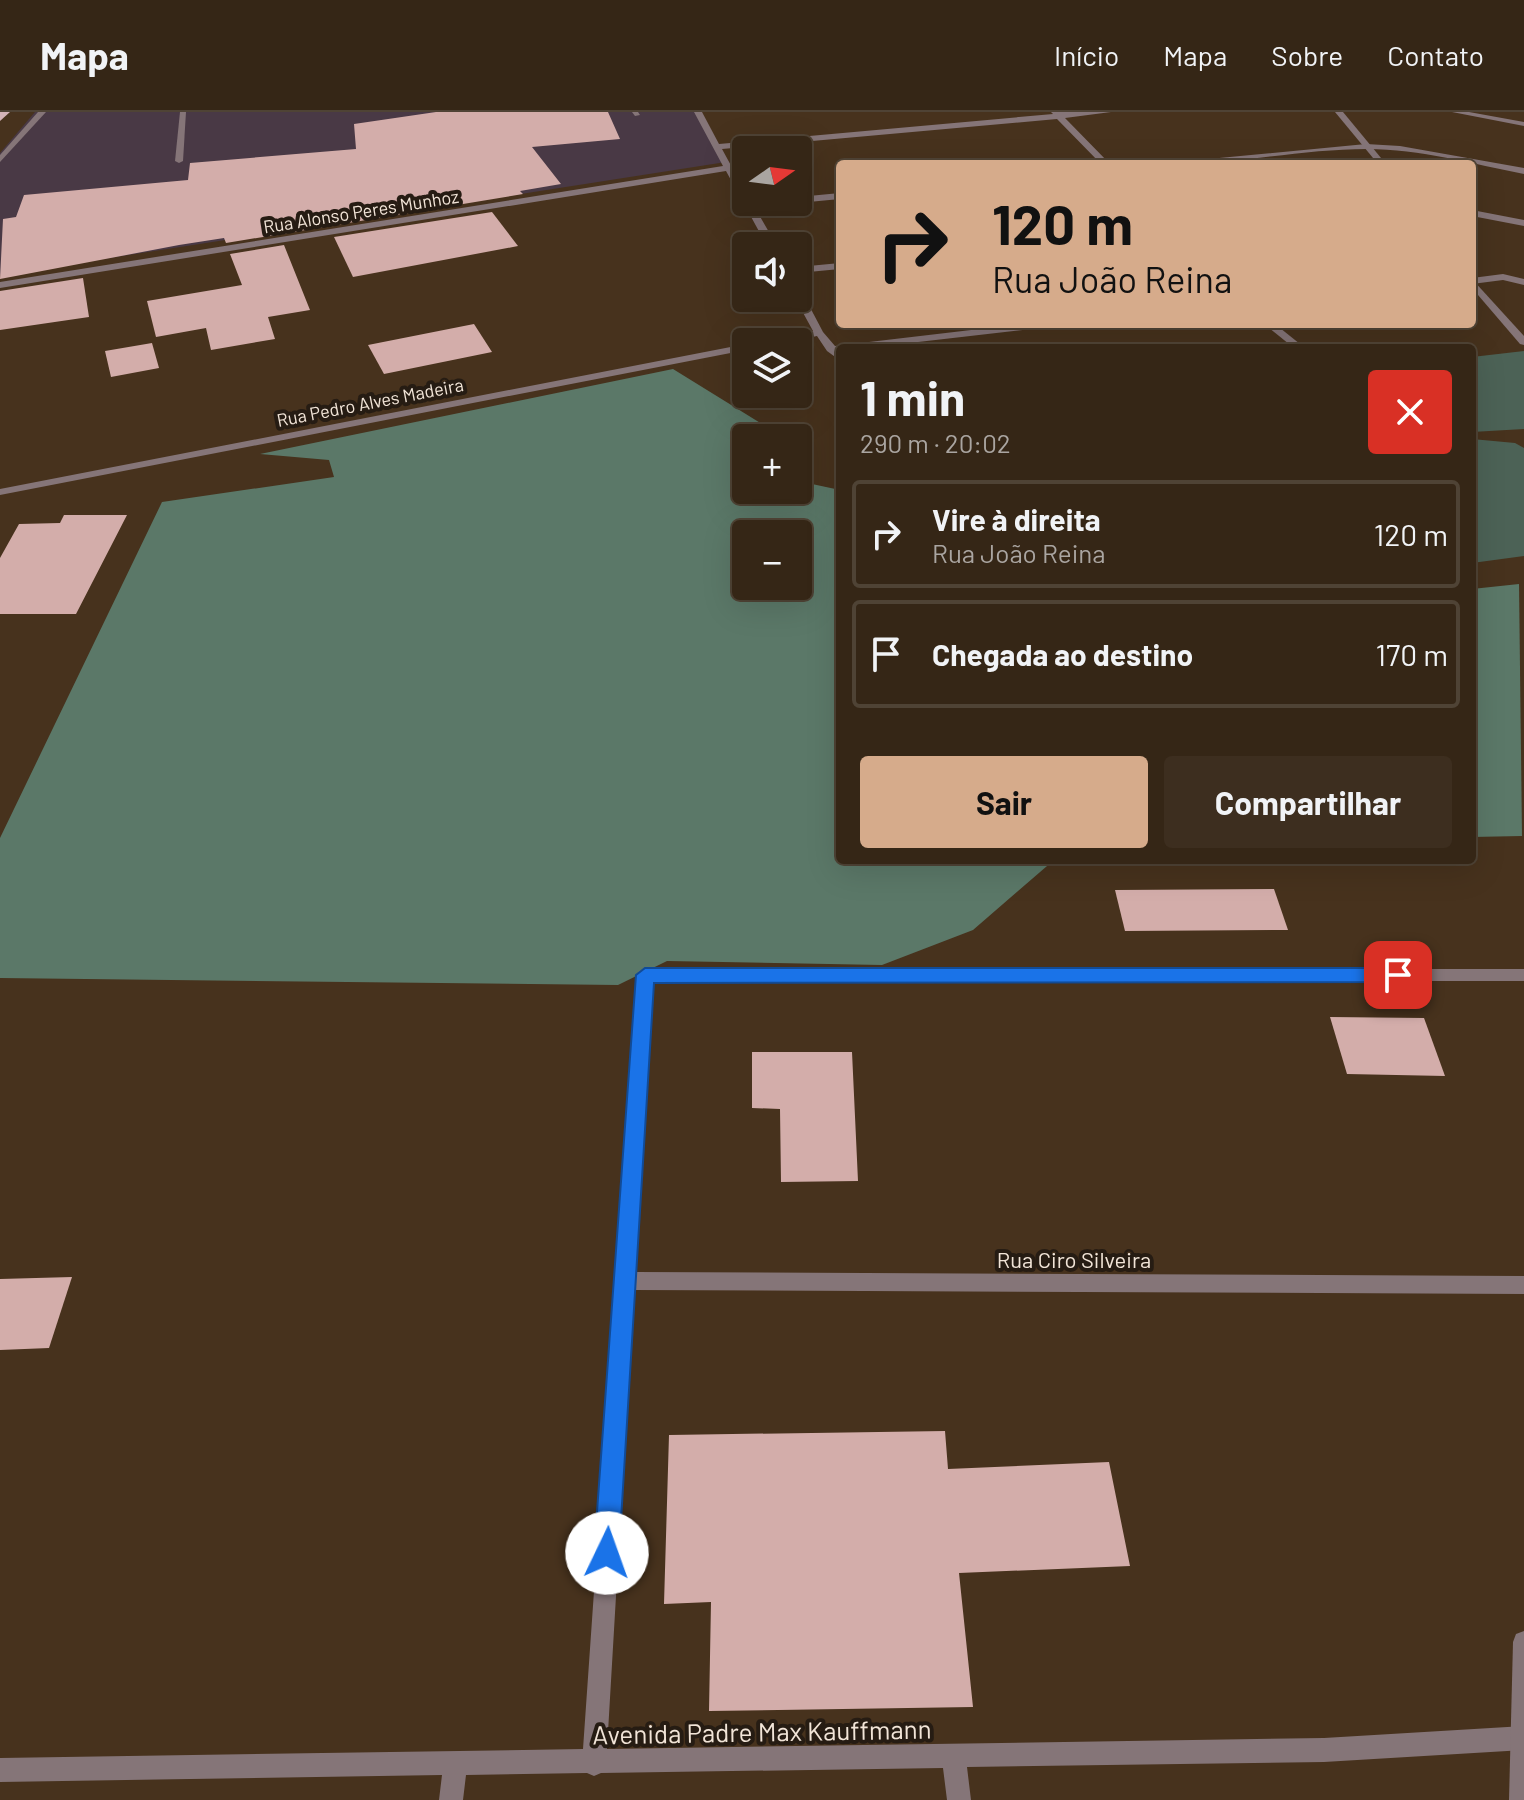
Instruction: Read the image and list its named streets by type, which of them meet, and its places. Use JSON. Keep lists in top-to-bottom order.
{
  "streets": {
    "street": [
      "Rua Alonso Peres Munhoz",
      "Rua Pedro Alves Madeira",
      "Rua Ciro Silveira",
      "Avenida Padre Max Kauffmann"
    ]
  },
  "north": "right",
  "page": {
    "header": "Mapa",
    "nav": [
      "Início",
      "Mapa",
      "Sobre",
      "Contato"
    ],
    "map_buttons": ["+", "−"],
    "turn": ["120 m", "Rua João Reina"],
    "heading": ["1 min", "290 m · 20:02"],
    "list": [
      {
        "name": "Vire à direita",
        "note": "Rua João Reina",
        "value": "120 m"
      },
      {
        "name": "Chegada ao destino",
        "value": "170 m"
      }
    ],
    "buttons": ["Sair", "Compartilhar"]
  }
}
